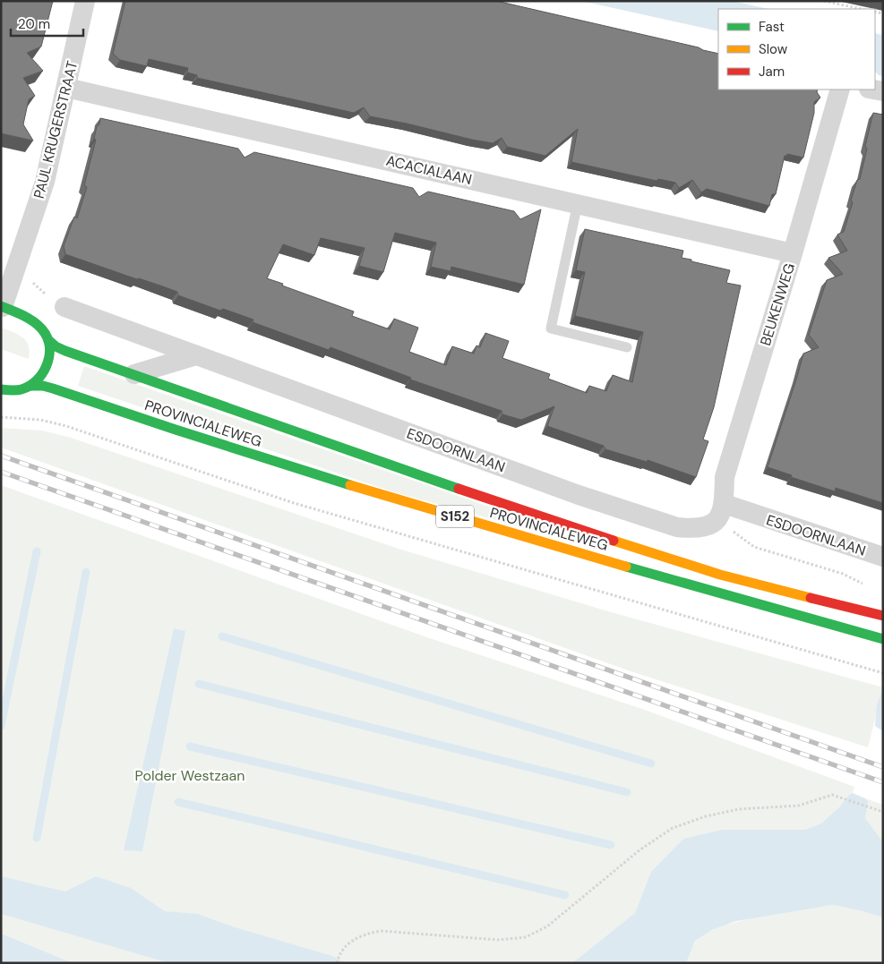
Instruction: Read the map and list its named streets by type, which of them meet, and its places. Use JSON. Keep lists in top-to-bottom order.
{
  "streets": {
    "main road": ["PROVINCIALEWEG", "S152"],
    "street": [
      "PAUL KRUGERSTRAAT",
      "ACACIALAAN",
      "BEUKENWEG",
      "ESDOORNLAAN"
    ]
  },
  "crossings": [
    ["PAUL KRUGERSTRAAT", "ACACIALAAN"],
    ["PAUL KRUGERSTRAAT", "S152"],
    ["ACACIALAAN", "BEUKENWEG"],
    ["BEUKENWEG", "ESDOORNLAAN"],
    ["PROVINCIALEWEG", "S152"]
  ],
  "parks": ["Polder Westzaan"],
  "legend": ["Fast", "Slow", "Jam"],
  "scale_bar": "20 m"
}
